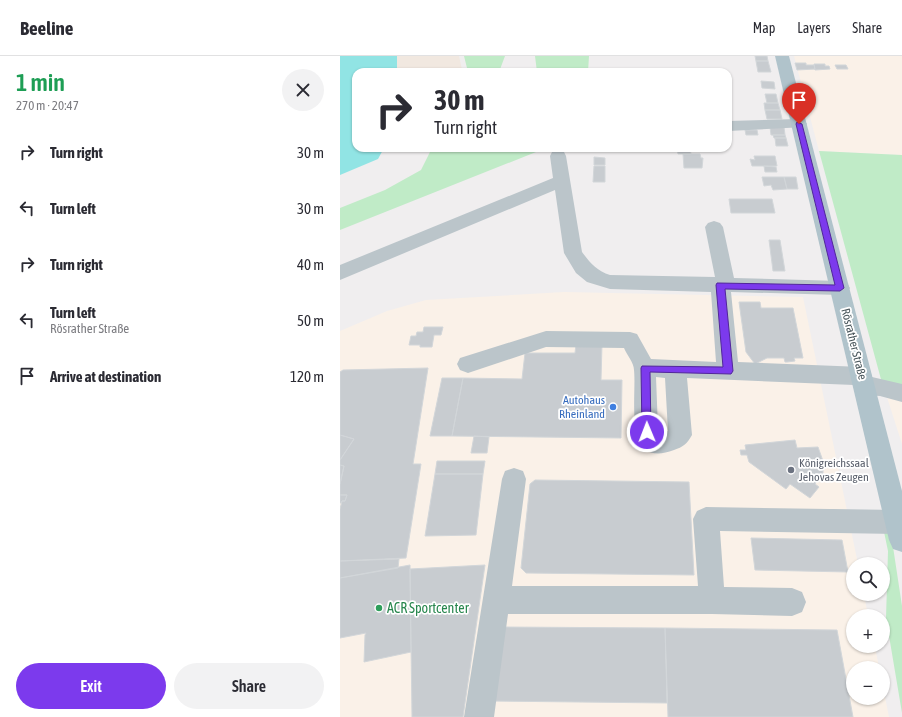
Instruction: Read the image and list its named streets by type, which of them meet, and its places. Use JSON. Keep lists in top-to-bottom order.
{
  "streets": {
    "main road": ["Rösrather Straße"]
  },
  "places": ["Autohaus Rheinland", "Königreichssaal Jehovas Zeugen", "ACR Sportcenter"],
  "page": {
    "header": "Beeline",
    "nav": ["Map", "Layers", "Share"],
    "heading": ["1 min", "270 m · 20:47"],
    "turn": ["30 m", "Turn right"],
    "list": [
      {
        "name": "Turn right",
        "value": "30 m"
      },
      {
        "name": "Turn left",
        "value": "30 m"
      },
      {
        "name": "Turn right",
        "value": "40 m"
      },
      {
        "name": "Turn left",
        "note": "Rösrather Straße",
        "value": "50 m"
      },
      {
        "name": "Arrive at destination",
        "value": "120 m"
      }
    ],
    "map_buttons": ["+", "−"],
    "buttons": ["Exit", "Share"]
  }
}
